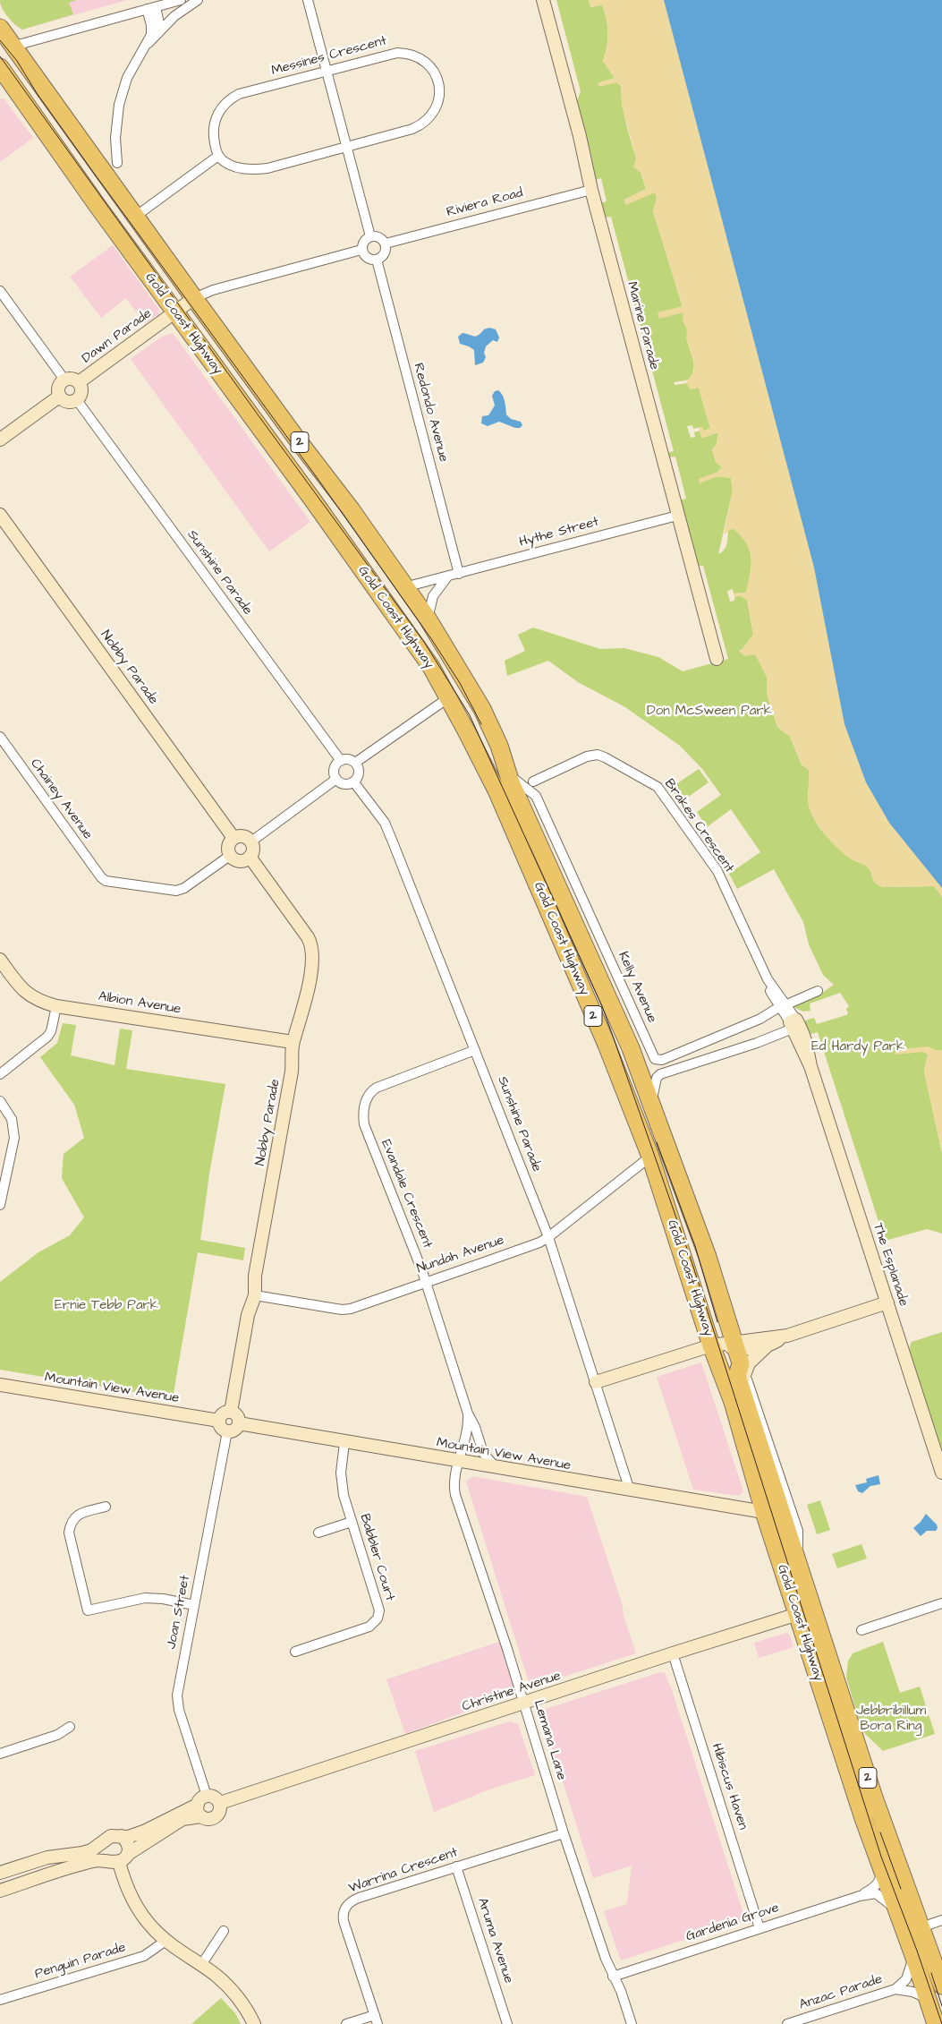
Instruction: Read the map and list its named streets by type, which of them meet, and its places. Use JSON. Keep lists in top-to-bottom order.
{
  "streets": {
    "highway": ["Gold Coast Highway", "2"],
    "street": [
      "Messines Crescent",
      "Riviera Road",
      "Marine Parade",
      "Dawn Parade",
      "Redondo Avenue",
      "Hythe Street",
      "Sunshine Parade",
      "Nobby Parade",
      "Chainey Avenue",
      "Brakes Crescent",
      "Kelly Avenue",
      "Albion Avenue",
      "Evandale Crescent",
      "Nundah Avenue",
      "The Esplanade",
      "Mountain View Avenue",
      "Babbler Court",
      "Joan Street",
      "Christine Avenue",
      "Lemana Lane",
      "Hibiscus Haven",
      "Warrina Crescent",
      "Gardenia Grove",
      "Aruma Avenue",
      "Penguin Parade",
      "Anzac Parade"
    ]
  },
  "crossings": [
    ["Riviera Road", "Marine Parade"],
    ["Riviera Road", "Redondo Avenue"],
    ["Gold Coast Highway", "Dawn Parade"],
    ["Gold Coast Highway", "Hythe Street"],
    ["Gold Coast Highway", "Kelly Avenue"],
    ["Gold Coast Highway", "Nundah Avenue"],
    ["Gold Coast Highway", "Mountain View Avenue"],
    ["Gold Coast Highway", "Christine Avenue"],
    ["Gold Coast Highway", "Gardenia Grove"],
    ["Gold Coast Highway", "Anzac Parade"],
    ["Marine Parade", "Hythe Street"],
    ["Dawn Parade", "Sunshine Parade"],
    ["Redondo Avenue", "Hythe Street"],
    ["Sunshine Parade", "Evandale Crescent"],
    ["Sunshine Parade", "Nundah Avenue"],
    ["Sunshine Parade", "Mountain View Avenue"],
    ["Nobby Parade", "Chainey Avenue"],
    ["Nobby Parade", "Albion Avenue"],
    ["Nobby Parade", "Nundah Avenue"],
    ["Nobby Parade", "Mountain View Avenue"],
    ["Nobby Parade", "Joan Street"],
    ["Brakes Crescent", "Kelly Avenue"],
    ["Brakes Crescent", "The Esplanade"],
    ["Evandale Crescent", "Nundah Avenue"],
    ["Evandale Crescent", "Mountain View Avenue"],
    ["Evandale Crescent", "Lemana Lane"],
    ["Mountain View Avenue", "Babbler Court"],
    ["Mountain View Avenue", "Joan Street"],
    ["Mountain View Avenue", "Lemana Lane"],
    ["Christine Avenue", "Lemana Lane"],
    ["Christine Avenue", "Hibiscus Haven"],
    ["Lemana Lane", "Warrina Crescent"],
    ["Lemana Lane", "Gardenia Grove"],
    ["Hibiscus Haven", "Gardenia Grove"],
    ["Warrina Crescent", "Aruma Avenue"]
  ],
  "parks": [
    "Don McSween Park",
    "Ed Hardy Park",
    "Ernie Tebb Park",
    "Jebbribillum Bora Ring"
  ]
}
